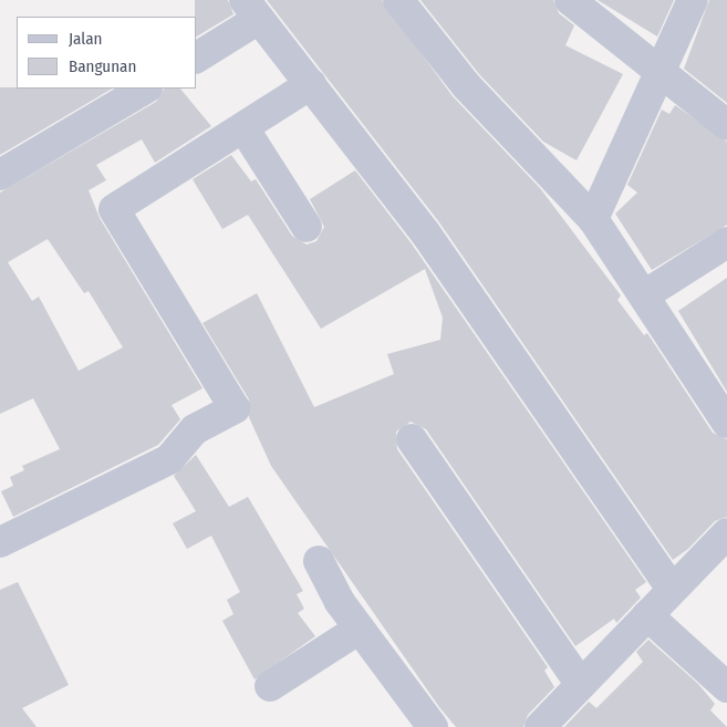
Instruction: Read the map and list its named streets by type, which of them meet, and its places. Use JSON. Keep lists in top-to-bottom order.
{
  "legend": ["Jalan", "Bangunan"]
}
